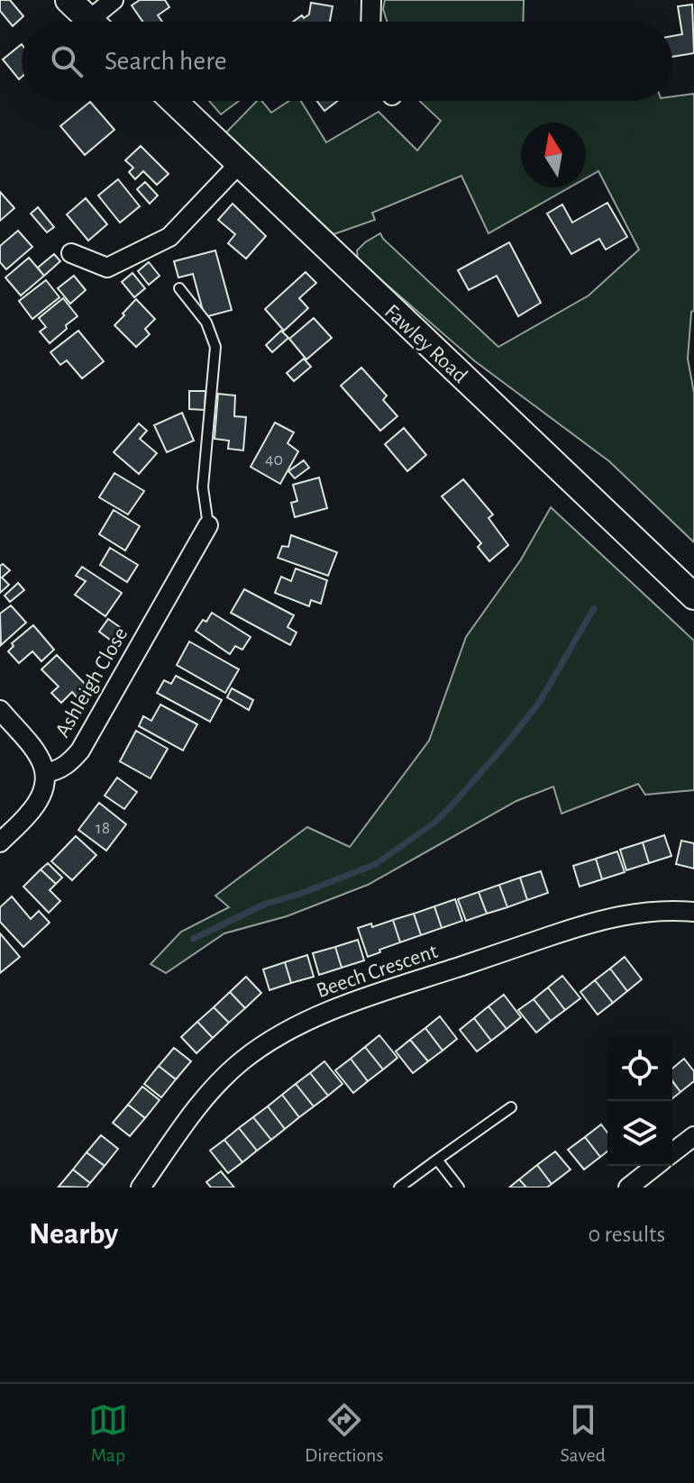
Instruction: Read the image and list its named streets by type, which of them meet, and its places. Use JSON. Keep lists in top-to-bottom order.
{
  "streets": {
    "street": ["Fawley Road", "Ashleigh Close", "Beech Crescent"]
  },
  "house_numbers": ["40", "18"],
  "north": "top",
  "page": {
    "search": "Search here",
    "heading": ["Nearby", "0 results"],
    "nav": ["Map", "Directions", "Saved"]
  }
}
